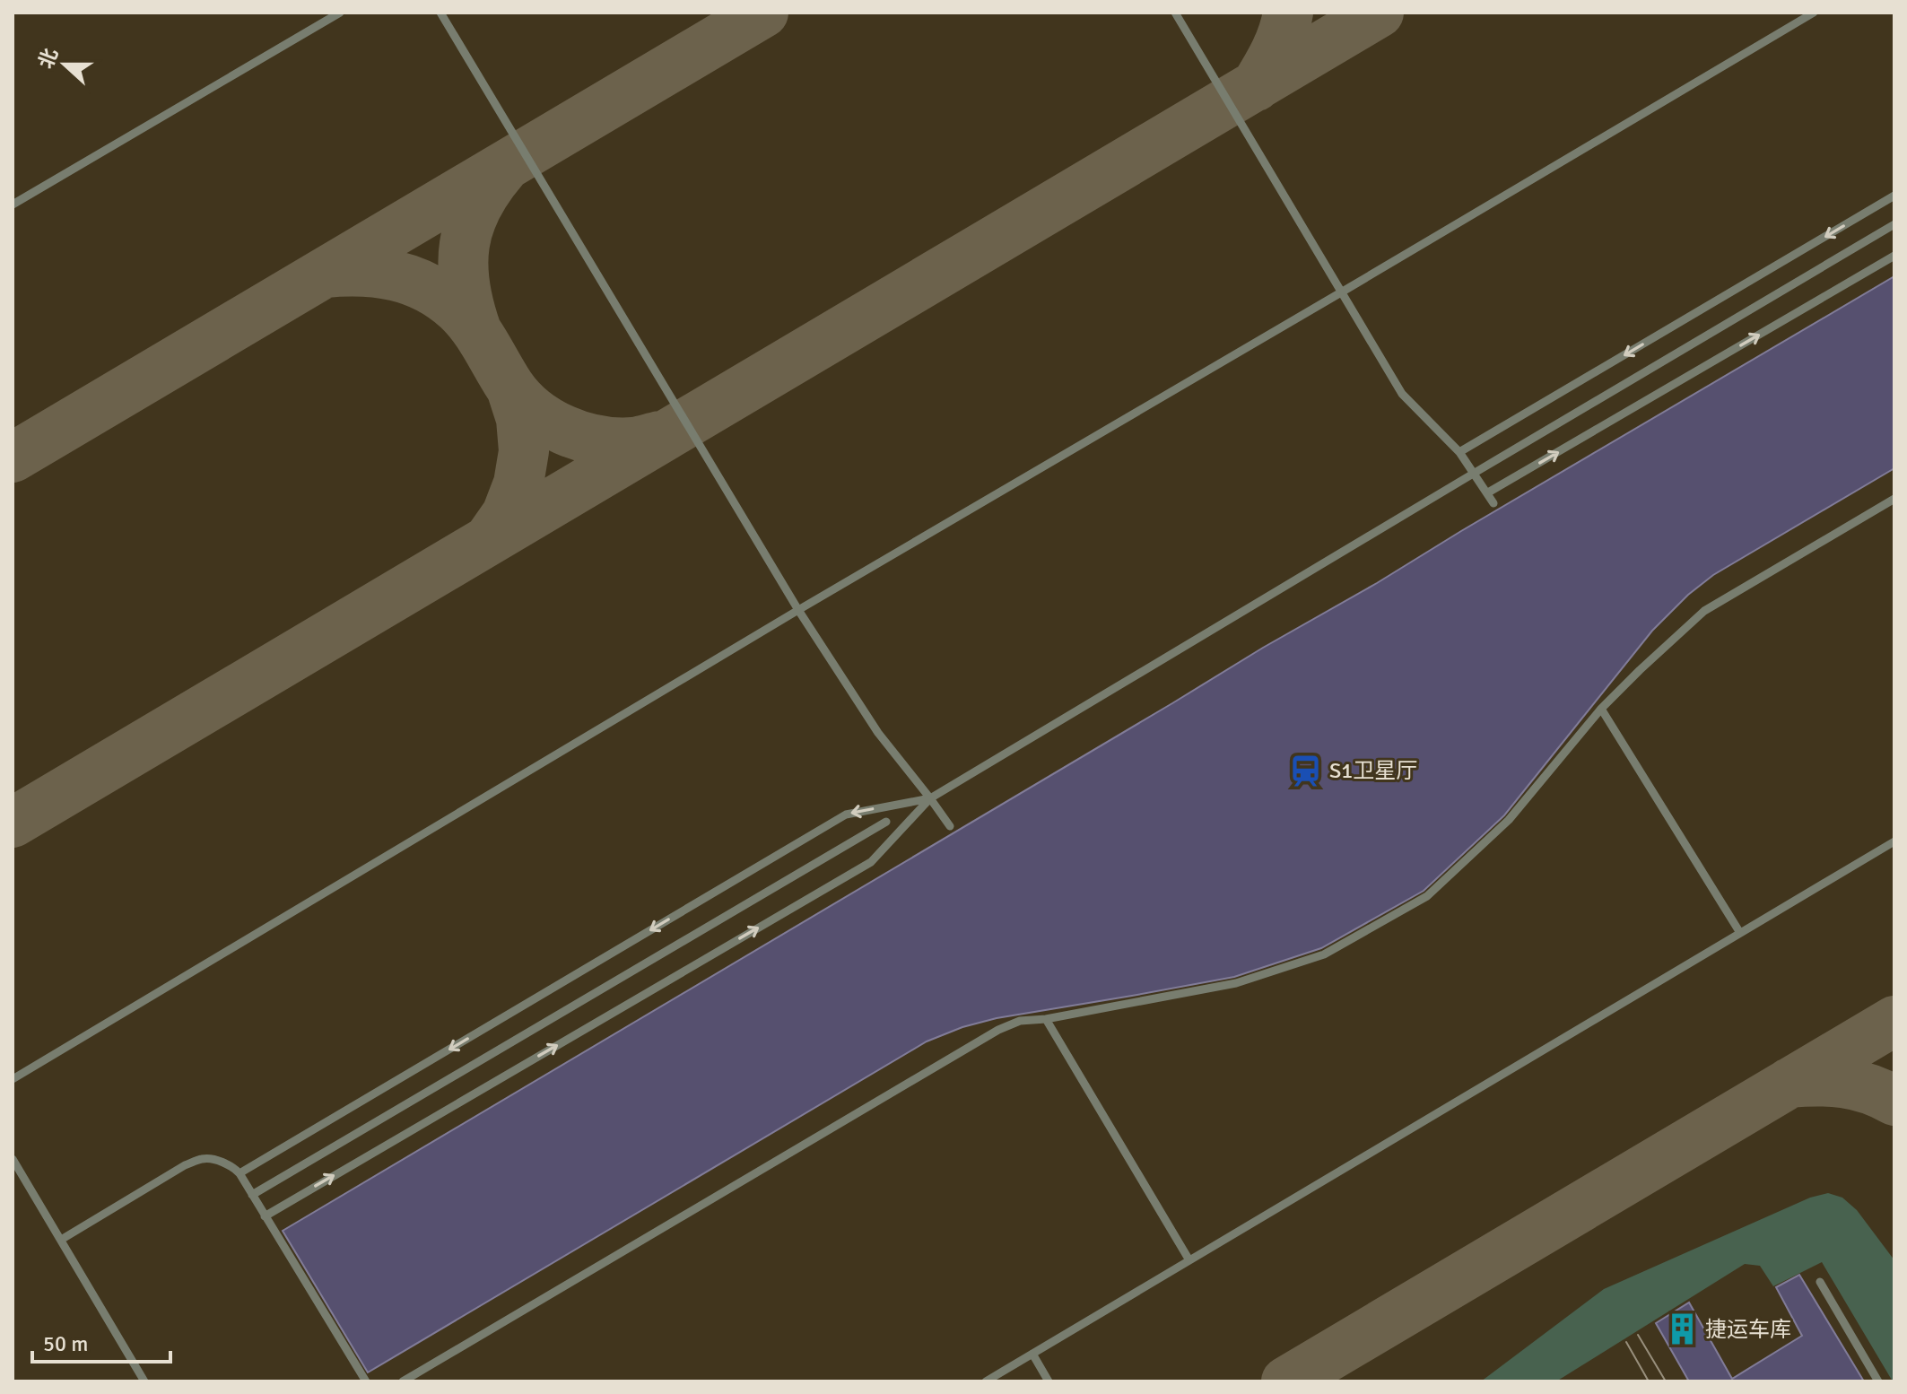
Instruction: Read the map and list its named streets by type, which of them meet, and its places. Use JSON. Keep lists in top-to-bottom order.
{
  "places": {
    "station": ["S1卫星厅"],
    "building": ["捷运车库"]
  },
  "scale_bar": "50 m",
  "north": "left"
}
